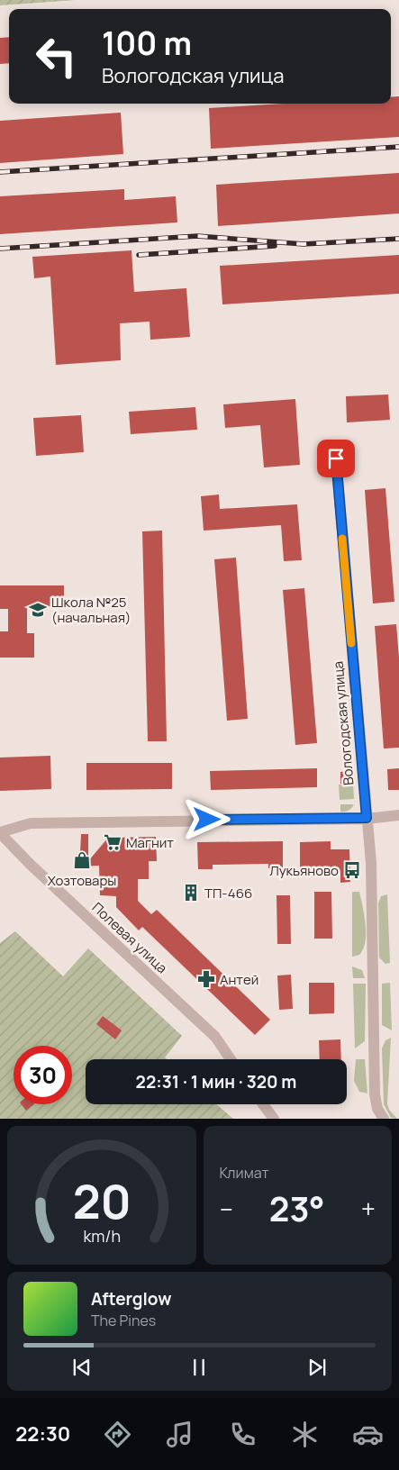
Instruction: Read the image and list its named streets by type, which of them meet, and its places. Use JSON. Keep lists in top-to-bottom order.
{
  "streets": {
    "street": ["Вологодская улица", "Полевая улица"]
  },
  "places": {
    "school or university": ["Школа №25 (начальная)"],
    "supermarket": ["Магнит"],
    "shop": ["Хозтовары"],
    "bus stop": ["Лукьяново"],
    "building": ["ТП-466"],
    "pharmacy": ["Антей"]
  },
  "page": {
    "turn": ["100 m", "Вологодская улица"],
    "limit": "30",
    "trip": "22:31 · 1 мин · 320 m",
    "tile": "Климат",
    "heat": ["−", "23°", "+"],
    "song": ["Afterglow", "The Pines"],
    "tabs": "22:30",
    "gauge": ["20", "km/h"]
  }
}
